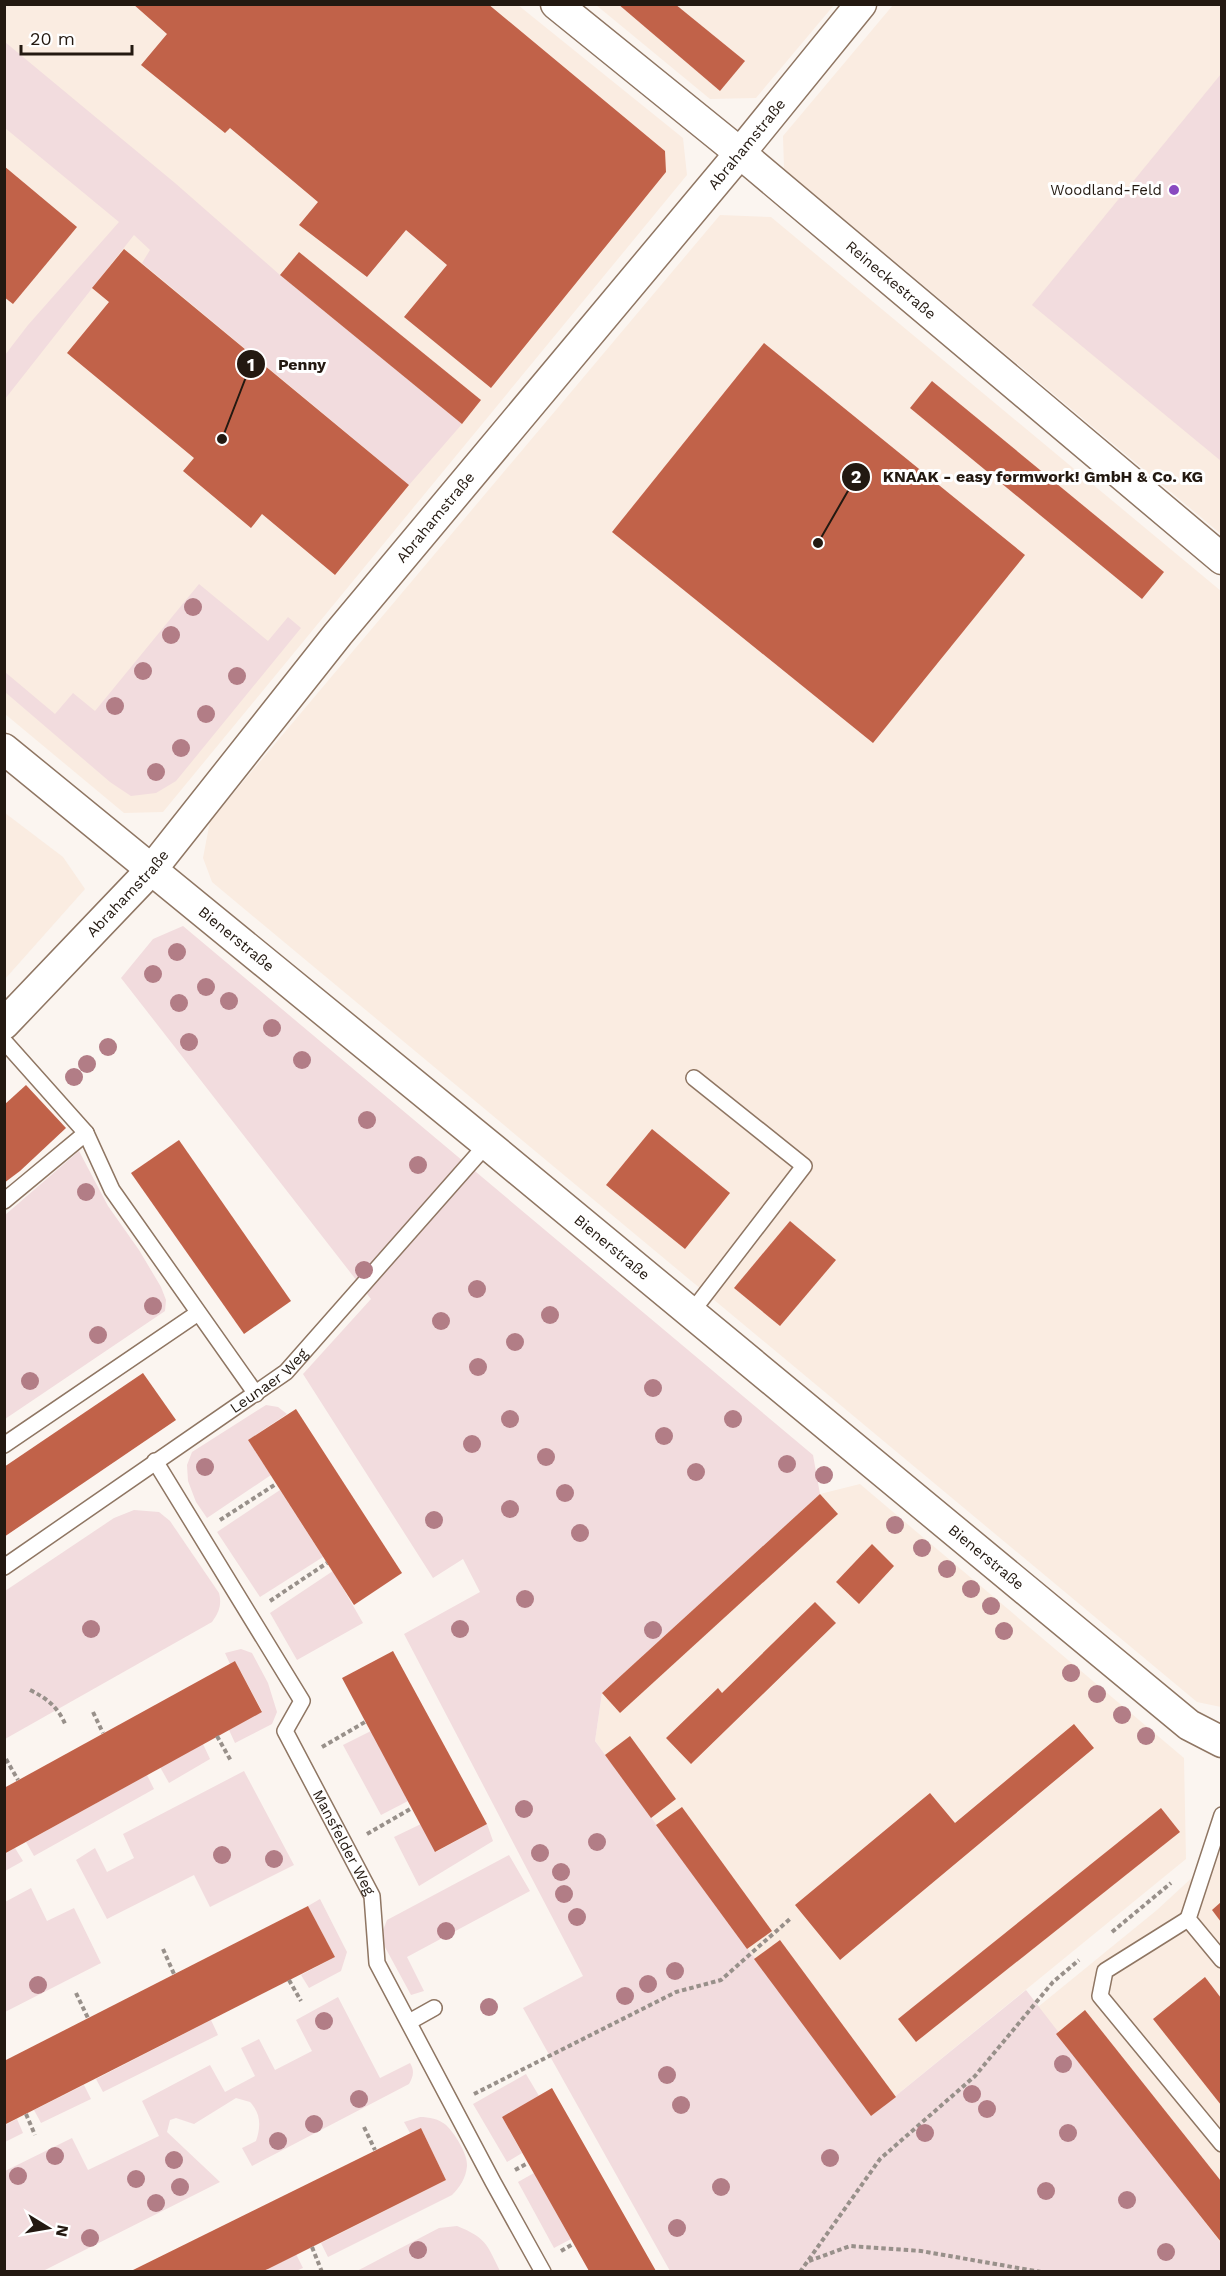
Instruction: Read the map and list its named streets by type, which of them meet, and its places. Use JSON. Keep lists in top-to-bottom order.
{
  "streets": {
    "street": ["Abrahamstraße", "Reineckestraße", "Bienerstraße"],
    "lane": ["Leunaer Weg", "Mansfelder Weg"]
  },
  "crossings": [
    ["Abrahamstraße", "Reineckestraße"],
    ["Abrahamstraße", "Bienerstraße"],
    ["Bienerstraße", "Leunaer Weg"],
    ["Leunaer Weg", "Mansfelder Weg"]
  ],
  "places": ["Woodland-Feld", "Penny", "KNAAK - easy formwork! GmbH & Co. KG"],
  "scale_bar": "20 m",
  "north": "right"
}
